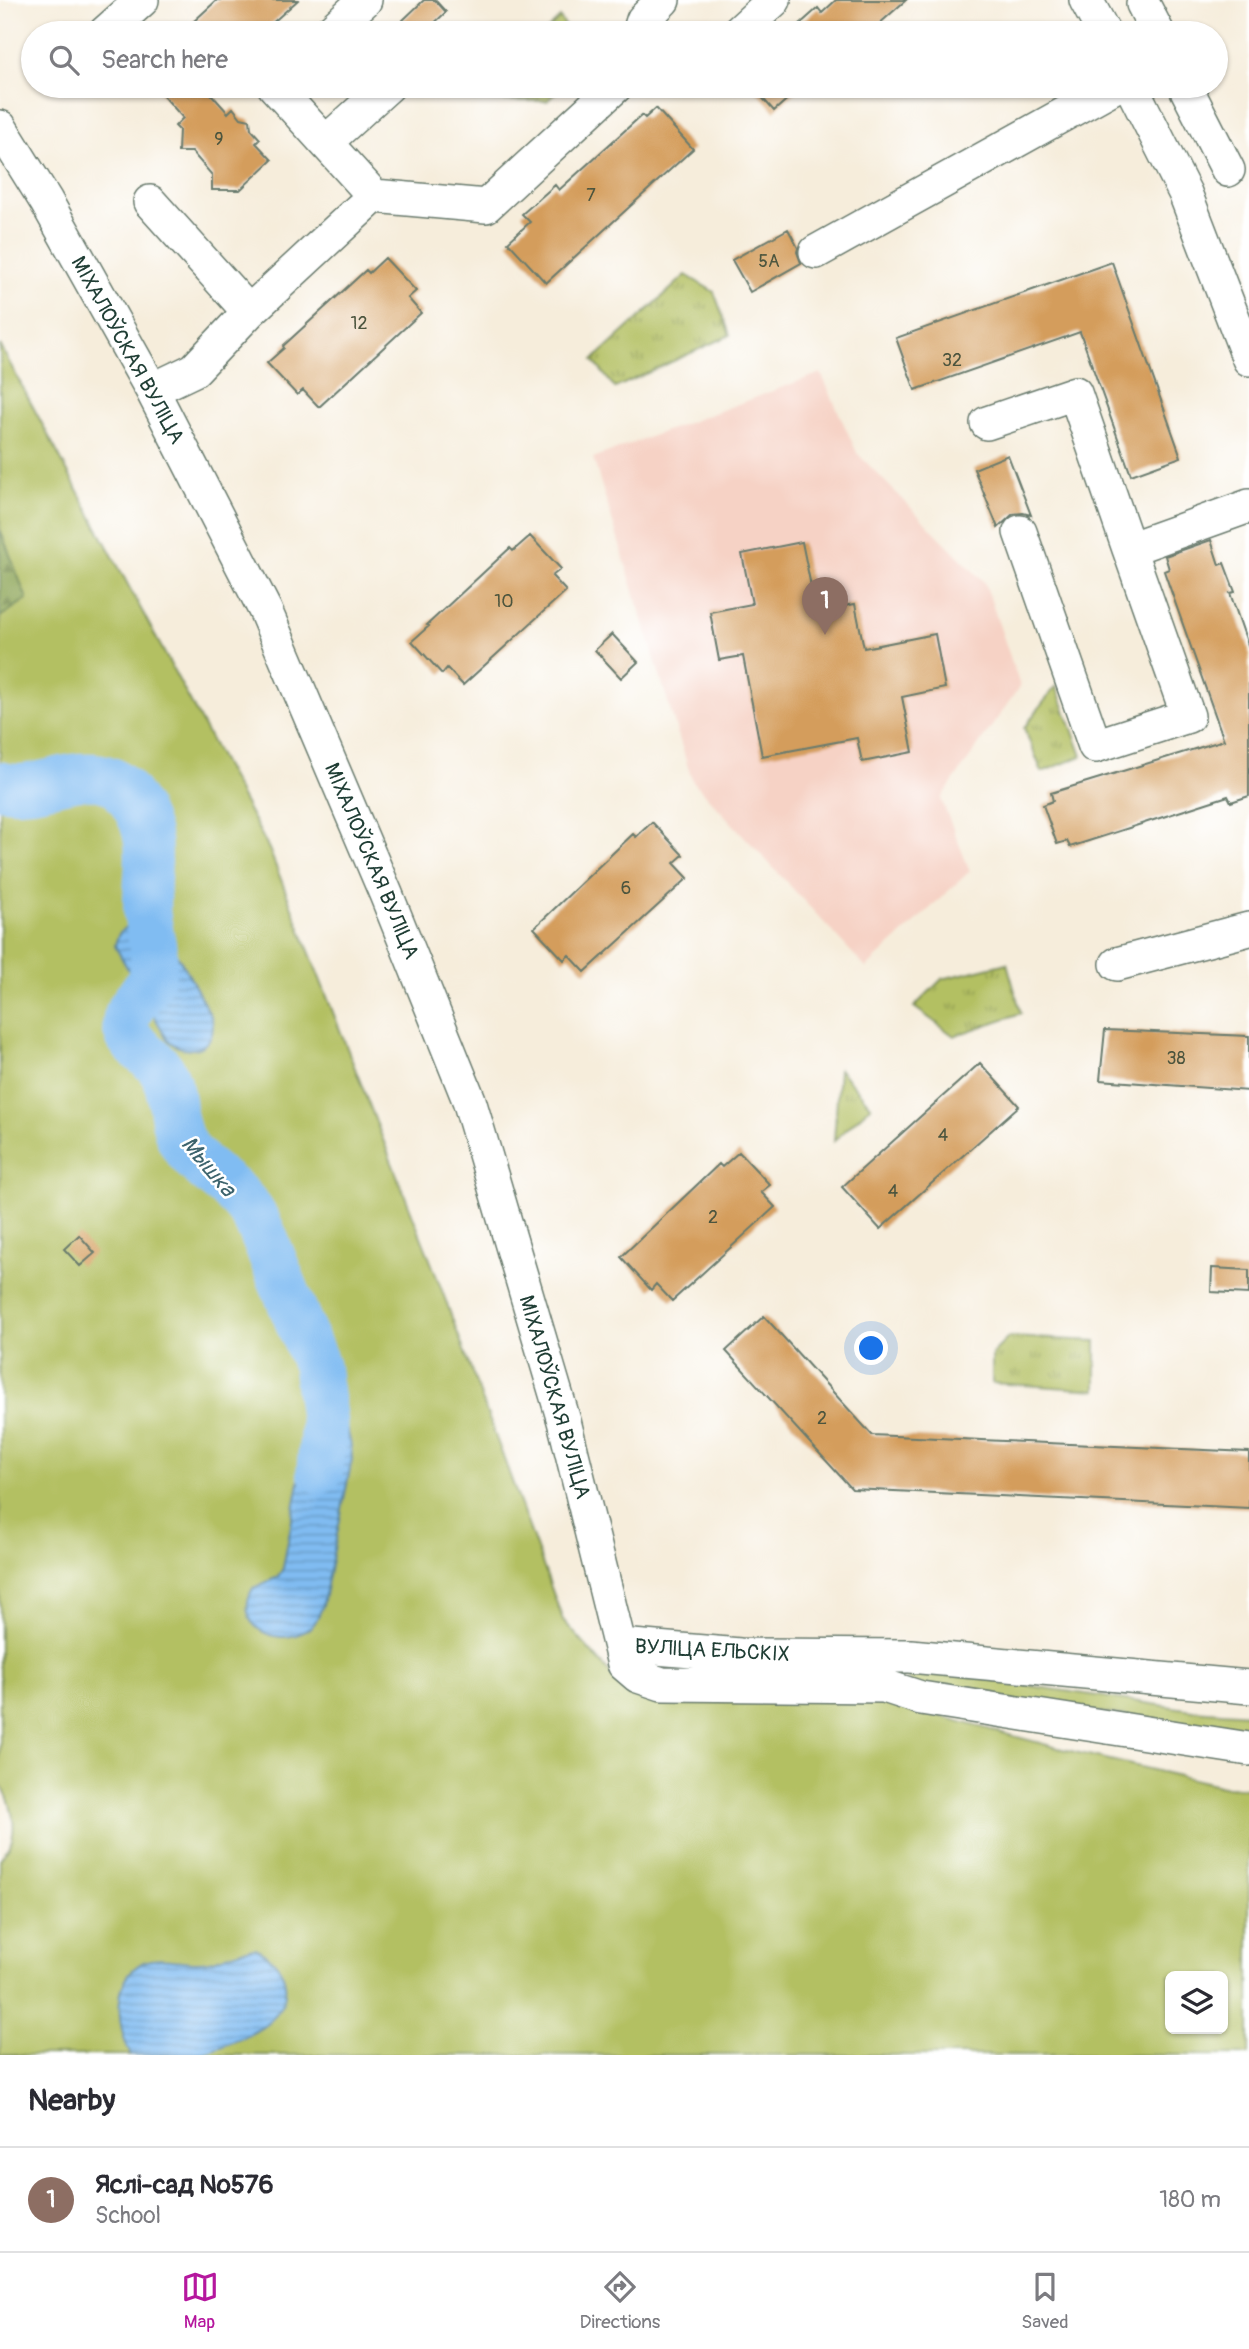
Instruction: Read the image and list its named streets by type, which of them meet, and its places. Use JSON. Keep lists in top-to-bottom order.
{
  "streets": {
    "street": ["МІХАЛОЎСКАЯ ВУЛІЦА", "ВУЛІЦА ЕЛЬСКІХ"]
  },
  "crossings": [
    ["МІХАЛОЎСКАЯ ВУЛІЦА", "ВУЛІЦА ЕЛЬСКІХ"]
  ],
  "water": ["Мышка"],
  "house_numbers": [
    "9",
    "7",
    "5А",
    "12",
    "32",
    "10",
    "6",
    "38",
    "4",
    "4",
    "2",
    "2"
  ],
  "page": {
    "search": "Search here",
    "pins": "1",
    "heading": "Nearby",
    "list": [
      {
        "mark": "1",
        "name": "Яслі-сад №576",
        "note": "School",
        "value": "180 m"
      }
    ],
    "nav": ["Map", "Directions", "Saved"]
  }
}
